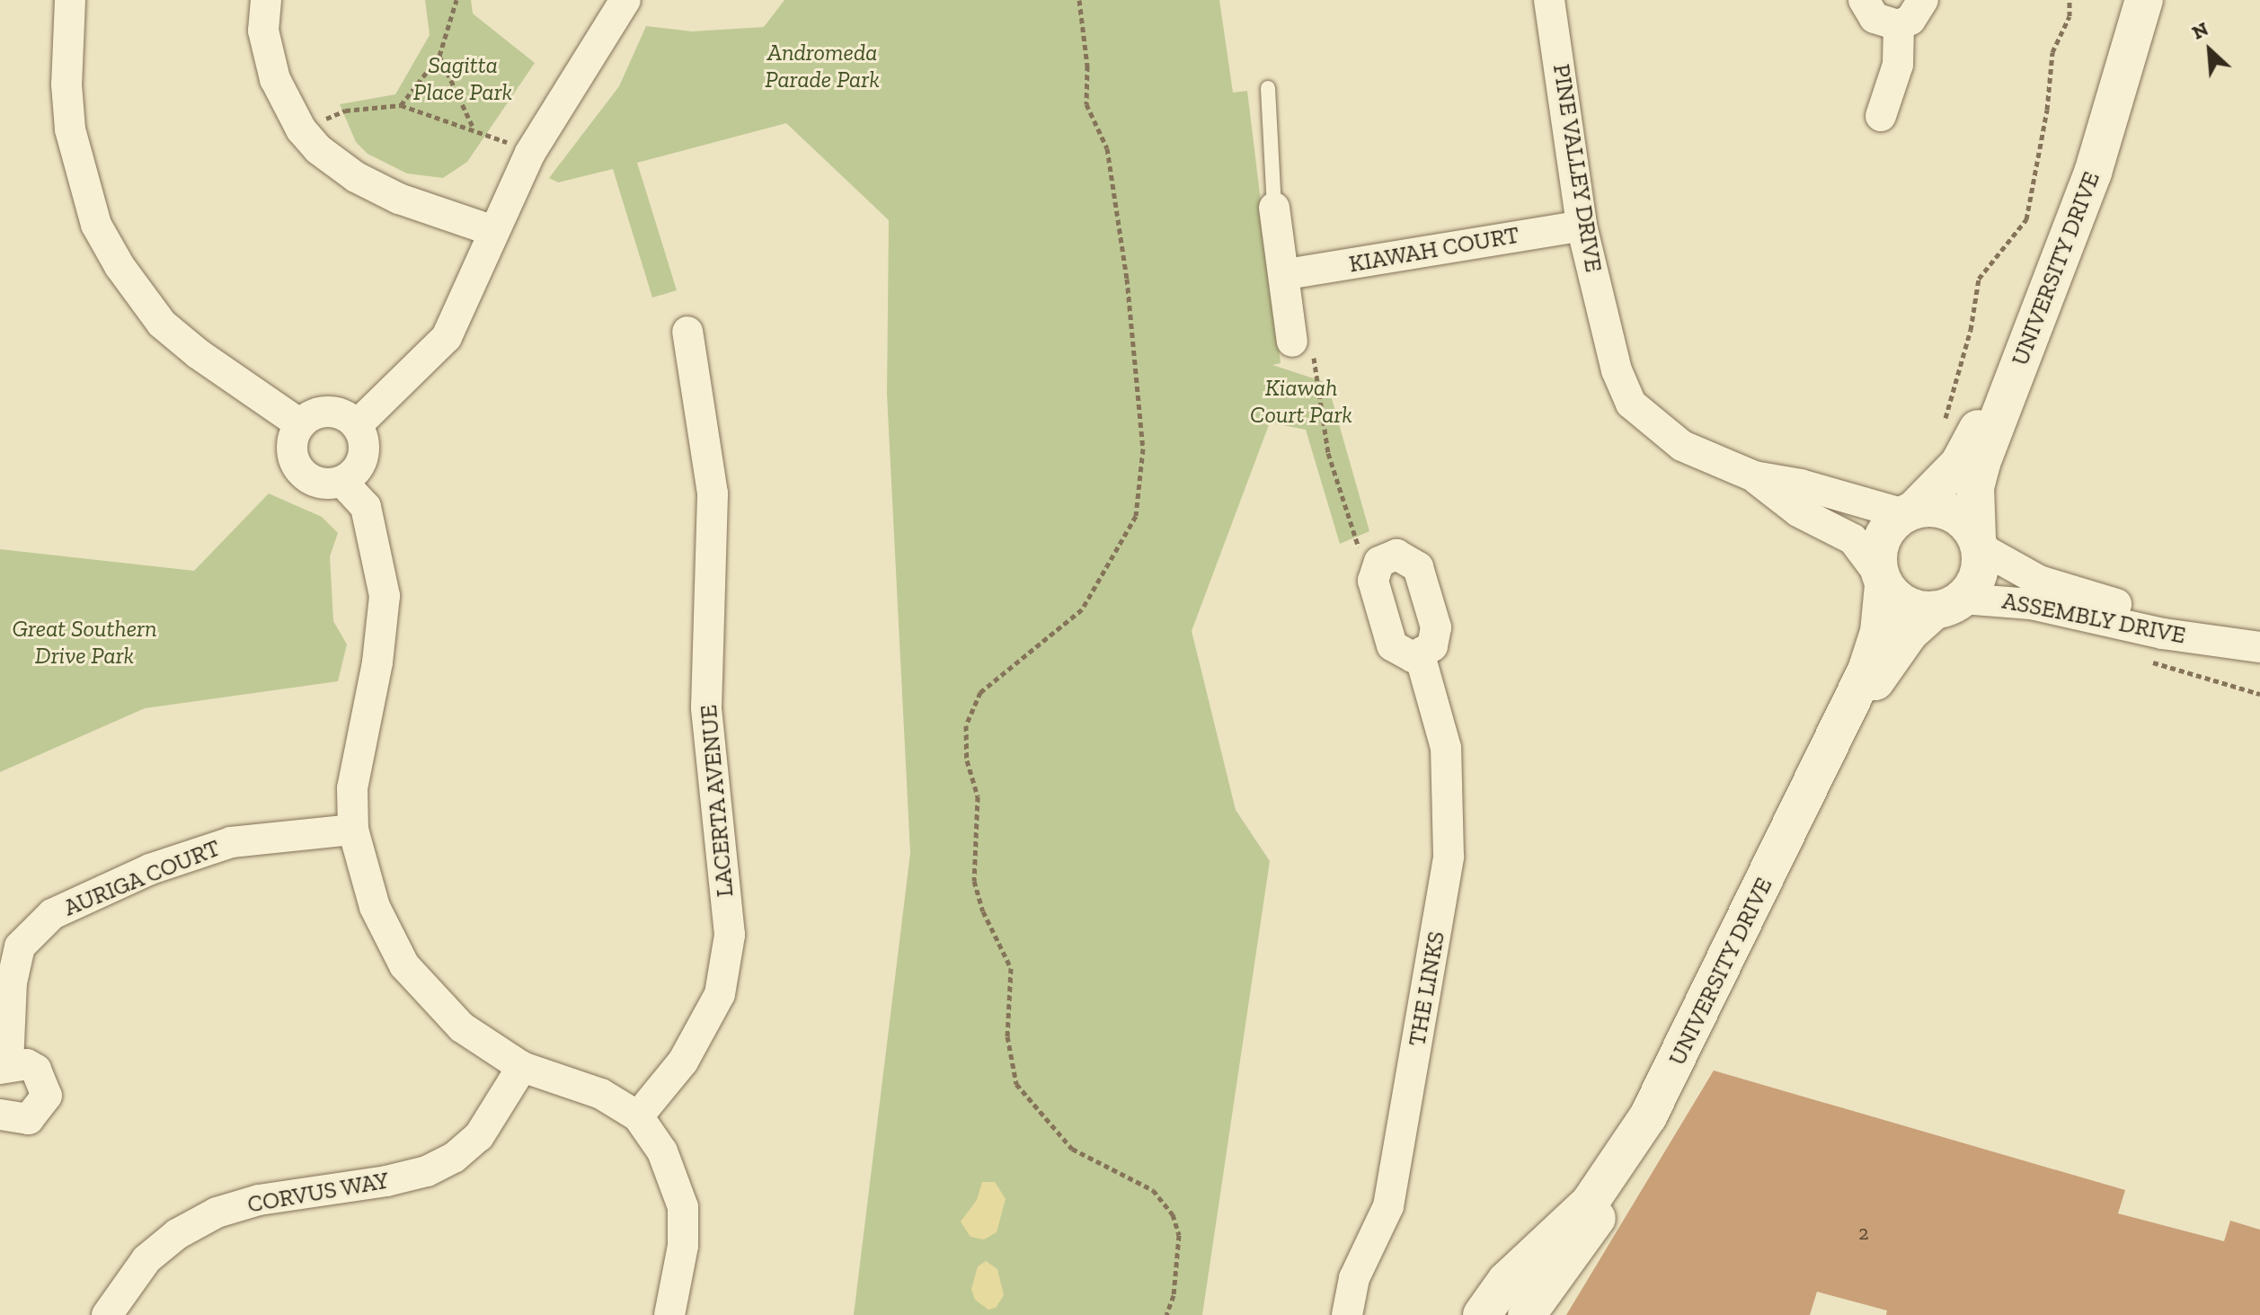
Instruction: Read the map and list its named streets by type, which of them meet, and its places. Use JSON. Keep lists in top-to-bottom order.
{
  "streets": {
    "street": [
      "PINE VALLEY DRIVE",
      "KIAWAH COURT",
      "UNIVERSITY DRIVE",
      "ASSEMBLY DRIVE",
      "LACERTA AVENUE",
      "AURIGA COURT",
      "THE LINKS",
      "CORVUS WAY"
    ]
  },
  "crossings": [
    ["PINE VALLEY DRIVE", "KIAWAH COURT"],
    ["PINE VALLEY DRIVE", "UNIVERSITY DRIVE"],
    ["PINE VALLEY DRIVE", "ASSEMBLY DRIVE"],
    ["UNIVERSITY DRIVE", "ASSEMBLY DRIVE"]
  ],
  "parks": [
    "Andromeda Parade Park",
    "Sagitta Place Park",
    "Kiawah Court Park",
    "Great Southern Drive Park"
  ],
  "house_numbers": ["2"],
  "north": "top left"
}
